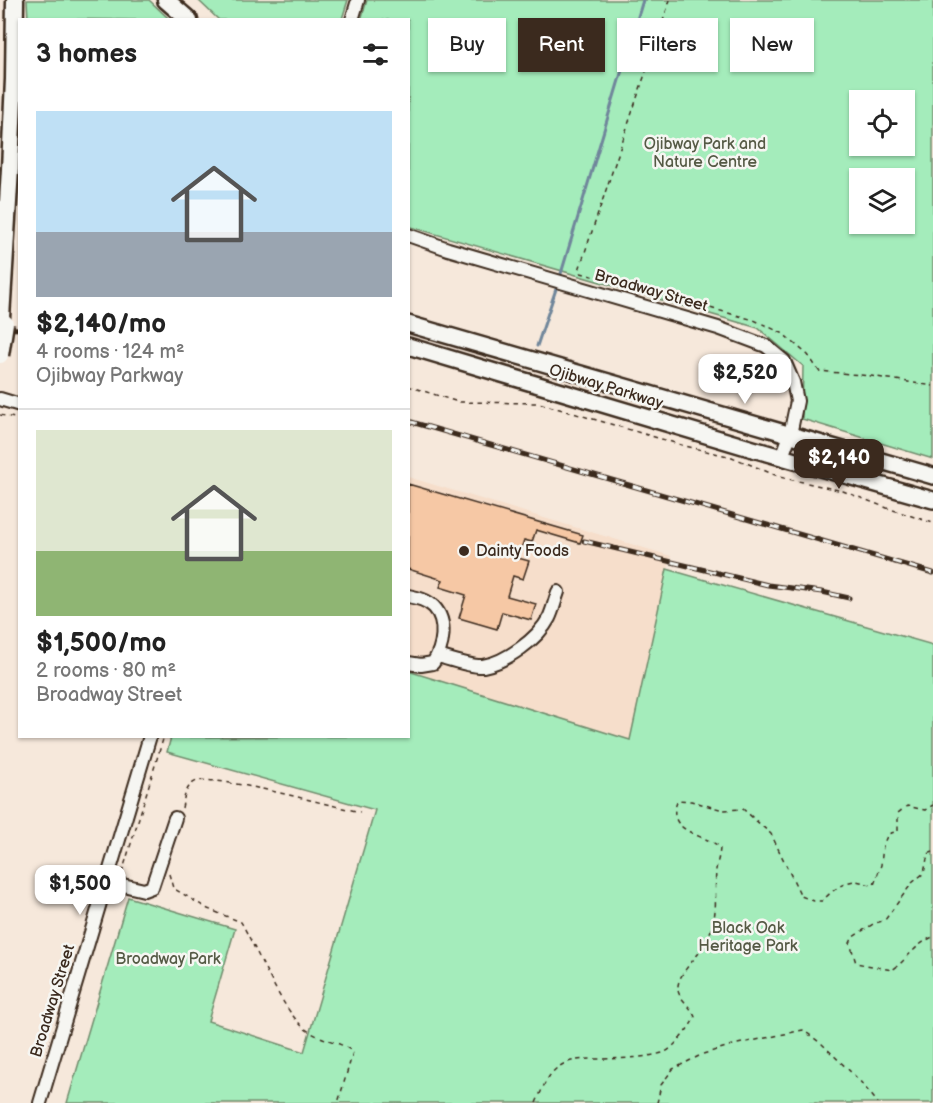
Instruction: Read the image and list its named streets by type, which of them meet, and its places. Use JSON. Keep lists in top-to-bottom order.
{
  "streets": {
    "main road": ["Ojibway Parkway"],
    "street": ["Broadway Street"]
  },
  "crossings": [
    ["Broadway Street", "Ojibway Parkway"]
  ],
  "parks": ["Ojibway Park and Nature Centre", "Black Oak Heritage Park", "Broadway Park"],
  "places": ["Dainty Foods"],
  "page": {
    "chip": [
      "Buy",
      "Rent",
      "Filters",
      "New"
    ],
    "heading": "3 homes",
    "list": [
      {
        "name": "$2,140/mo",
        "note": "4 rooms · 124 m² · Ojibway Parkway"
      },
      {
        "name": "$1,500/mo",
        "note": "2 rooms · 80 m² · Broadway Street"
      }
    ],
    "price": ["$2,520", "$2,140", "$1,500"]
  }
}
